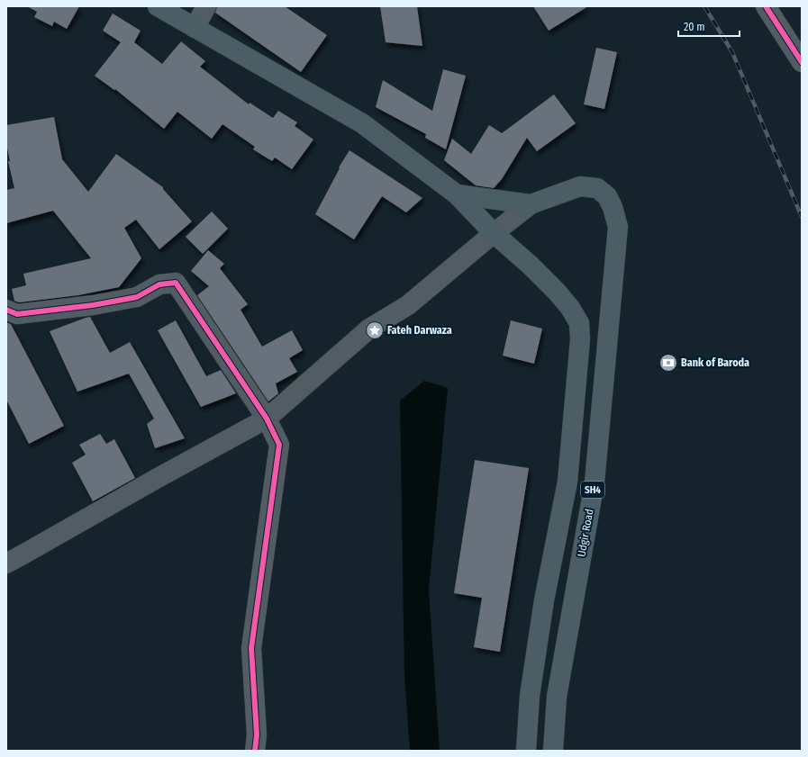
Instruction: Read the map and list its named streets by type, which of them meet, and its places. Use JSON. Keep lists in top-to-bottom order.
{
  "streets": {
    "highway": ["SH4", "Udgir Road"]
  },
  "places": {
    "place": ["Fateh Darwaza"],
    "bank": ["Bank of Baroda"]
  },
  "scale_bar": "20 m"
}
